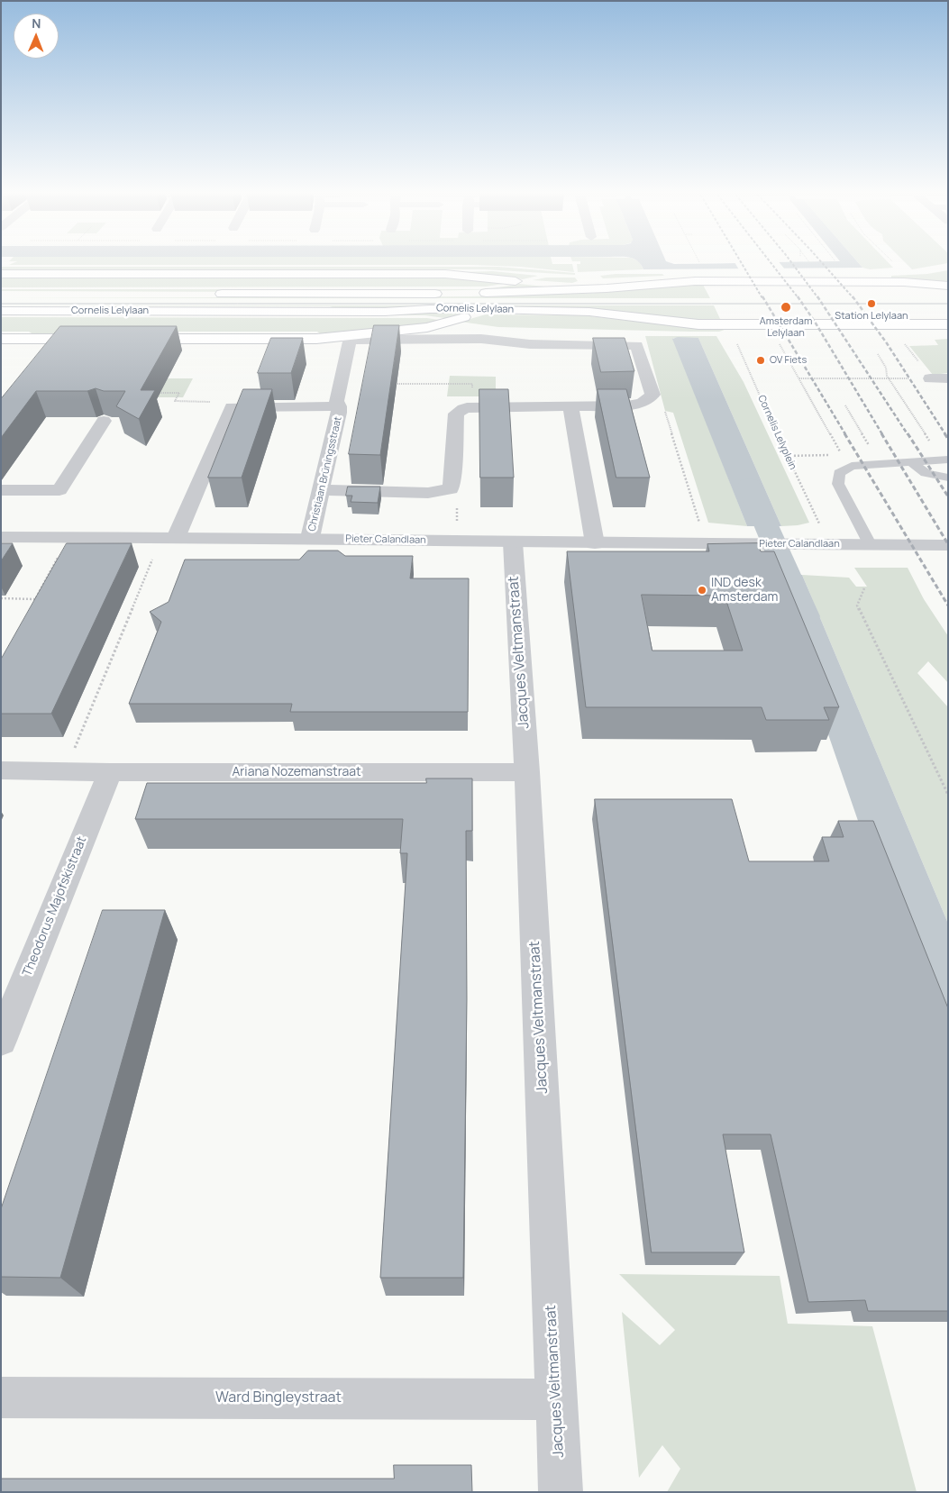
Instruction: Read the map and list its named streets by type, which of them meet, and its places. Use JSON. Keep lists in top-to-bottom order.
{
  "streets": {
    "main road": ["Cornelis Lelylaan"],
    "street": [
      "Christiaan Brüningsstraat",
      "Pieter Calandlaan",
      "Jacques Veltmanstraat",
      "Ariana Nozemanstraat",
      "Theodorus Majofskistraat",
      "Ward Bingleystraat"
    ],
    "path": ["Cornelis Lelyplein"]
  },
  "crossings": [
    ["Christiaan Brüningsstraat", "Pieter Calandlaan"],
    ["Pieter Calandlaan", "Jacques Veltmanstraat"],
    ["Jacques Veltmanstraat", "Ariana Nozemanstraat"],
    ["Jacques Veltmanstraat", "Ward Bingleystraat"],
    ["Ariana Nozemanstraat", "Theodorus Majofskistraat"]
  ],
  "places": [
    "Station Lelylaan",
    "Amsterdam Lelylaan",
    "OV Fiets",
    "IND desk Amsterdam"
  ],
  "north": "top"
}
